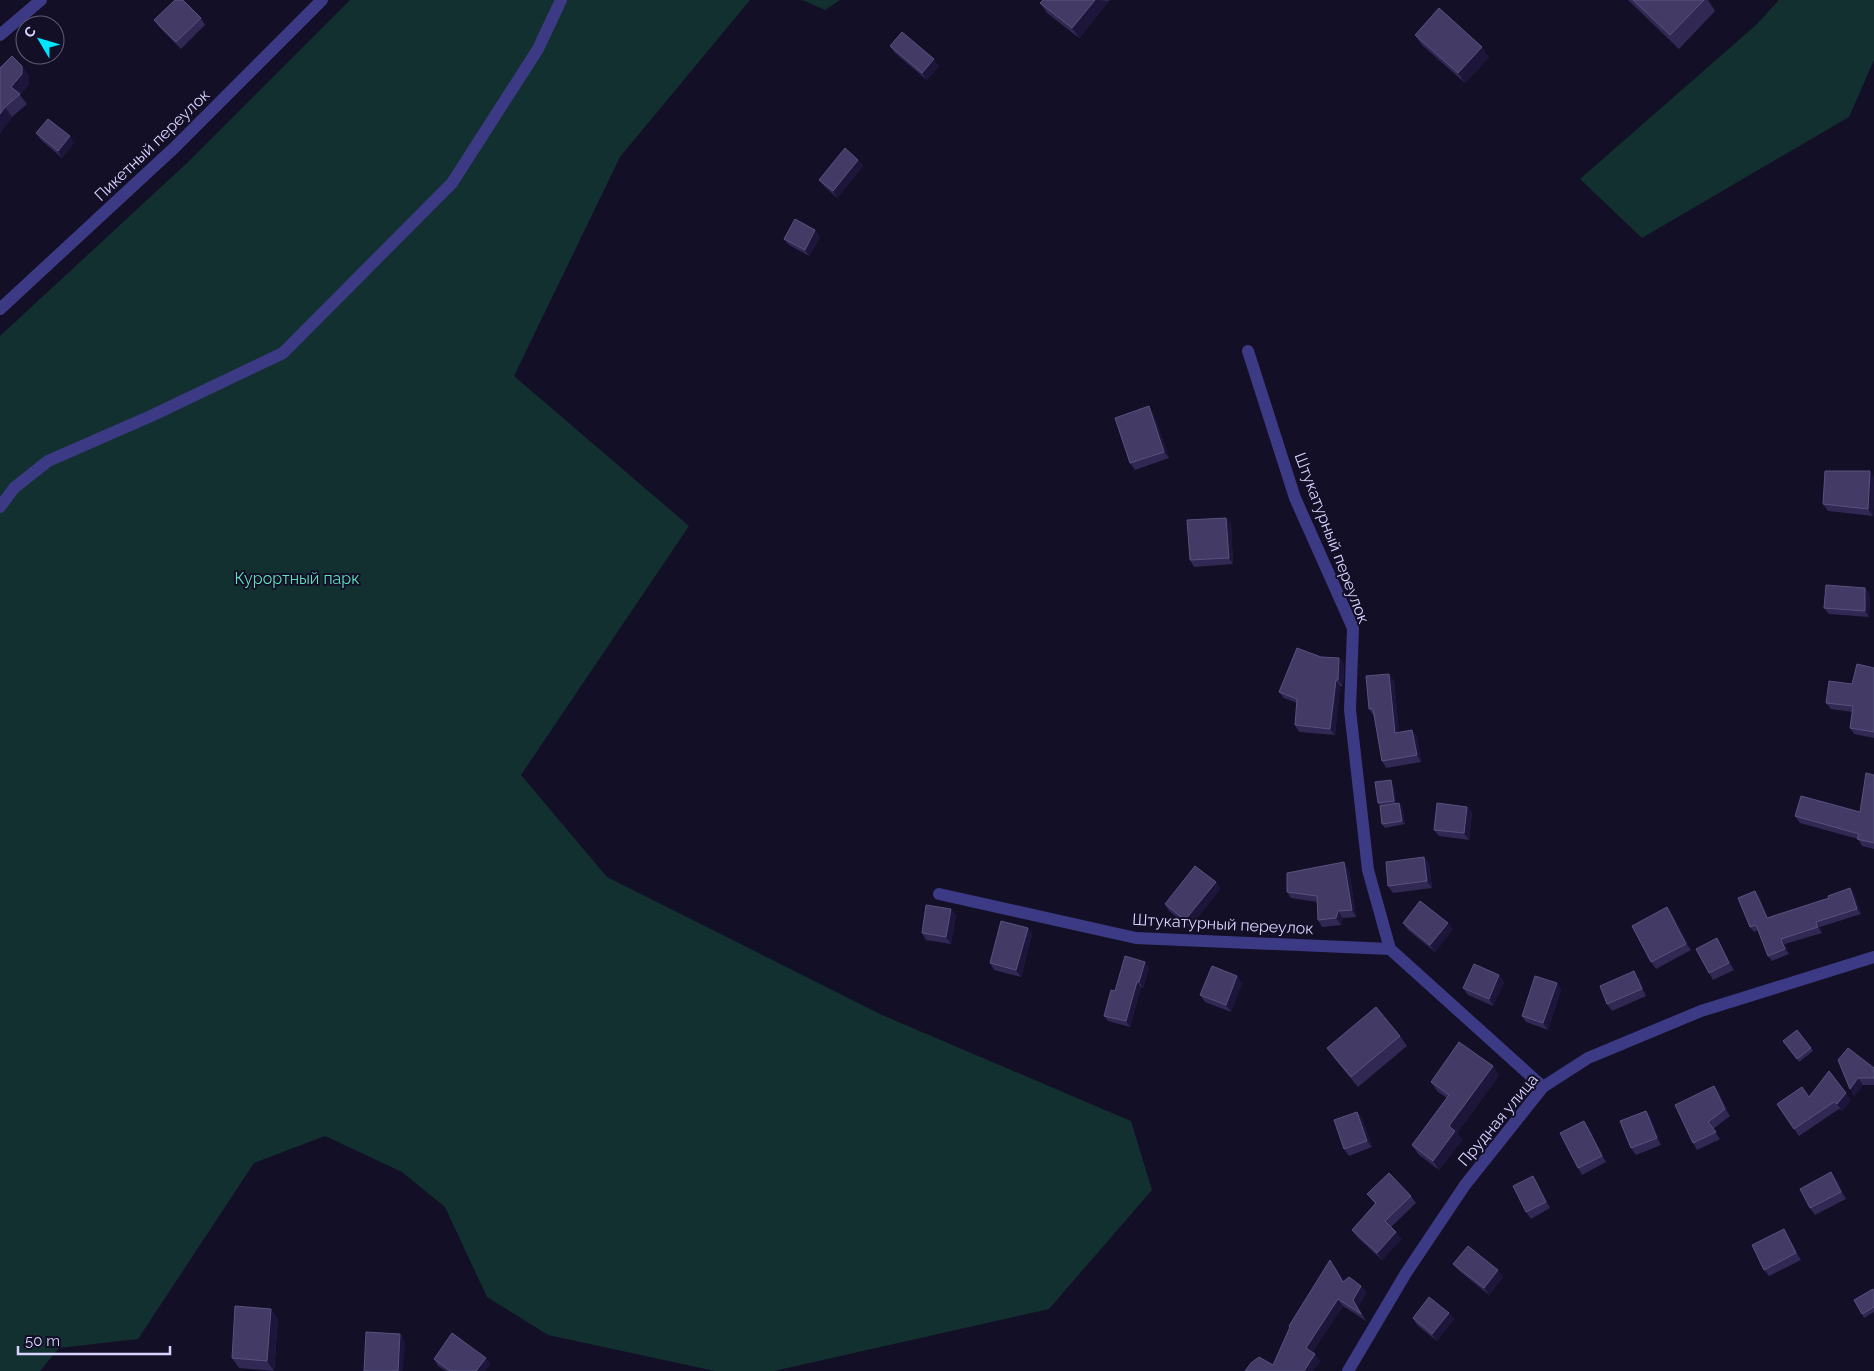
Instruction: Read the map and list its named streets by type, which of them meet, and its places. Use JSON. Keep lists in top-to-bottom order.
{
  "streets": {
    "street": ["Пикетный переулок", "Штукатурный переулок", "Прудная улица"]
  },
  "parks": ["Курортный парк"],
  "scale_bar": "50 m",
  "north": "top left"
}
